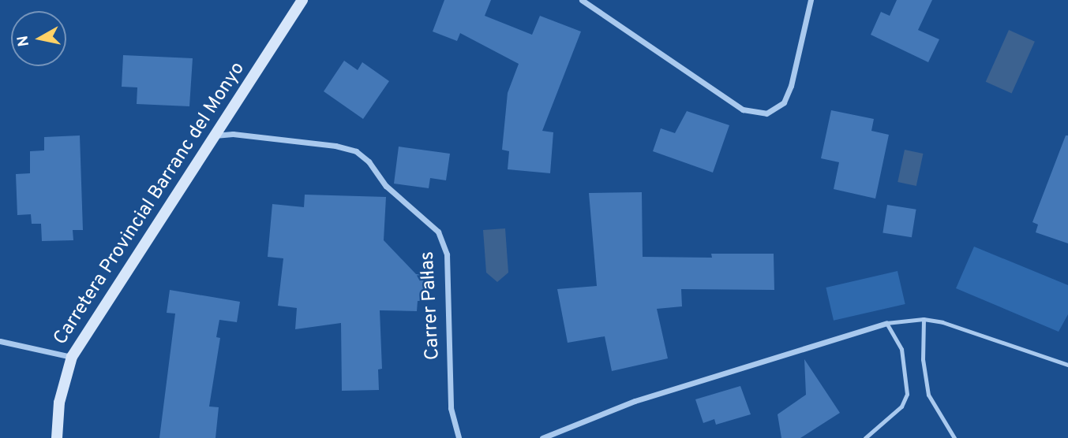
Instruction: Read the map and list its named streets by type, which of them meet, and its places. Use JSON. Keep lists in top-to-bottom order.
{
  "streets": {
    "street": ["Carretera Provincial Barranc del Monyo", "Carrer Pal·las"]
  },
  "crossings": [
    ["Carretera Provincial Barranc del Monyo", "Carrer Pal·las"]
  ],
  "north": "left"
}
